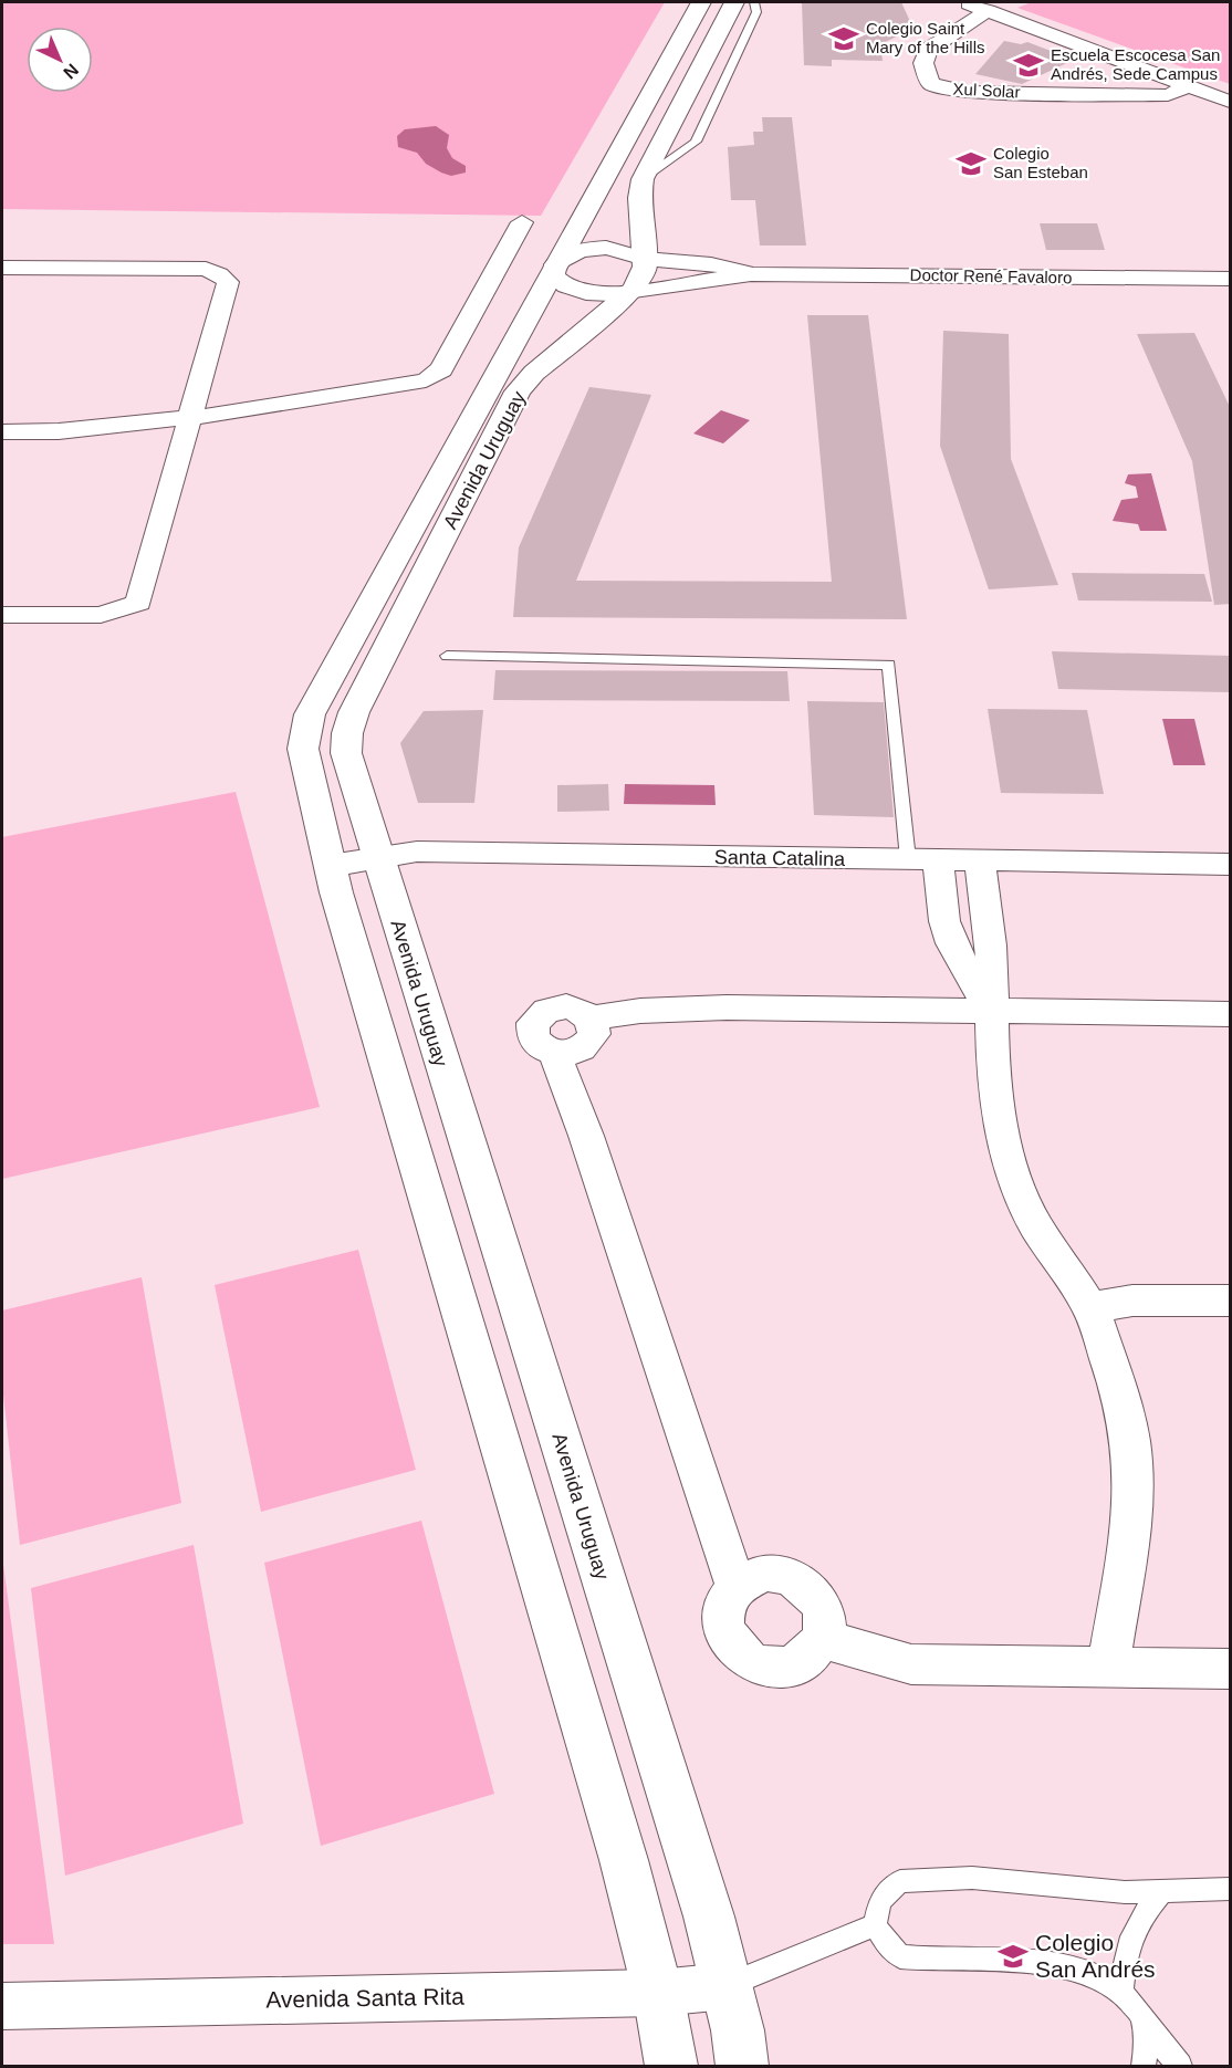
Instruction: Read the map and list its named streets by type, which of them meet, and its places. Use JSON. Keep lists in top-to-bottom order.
{
  "streets": {
    "main road": ["Avenida Uruguay"],
    "street": [
      "Xul Solar",
      "Doctor René Favaloro",
      "Santa Catalina",
      "Avenida Santa Rita"
    ]
  },
  "crossings": [
    ["Avenida Uruguay", "Santa Catalina"],
    ["Avenida Uruguay", "Avenida Santa Rita"]
  ],
  "places": {
    "school or university": [
      "Colegio Saint Mary of the Hills",
      "Escuela Escocesa San Andrés, Sede Campus",
      "Colegio San Esteban",
      "Colegio San Andrés"
    ]
  },
  "north": "bottom right"
}
